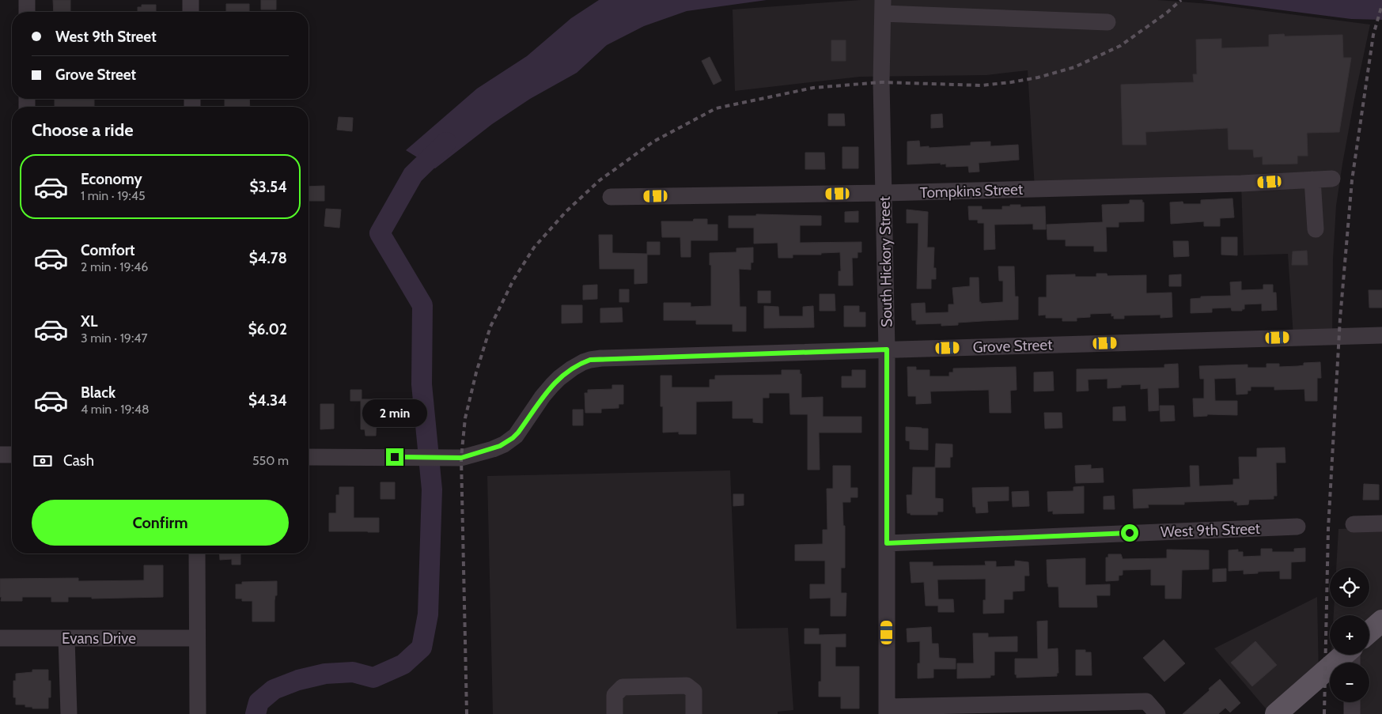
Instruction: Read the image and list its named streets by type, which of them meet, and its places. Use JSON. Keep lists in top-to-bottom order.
{
  "streets": {
    "street": [
      "Tompkins Street",
      "South Hickory Street",
      "Grove Street",
      "West 9th Street",
      "Evans Drive"
    ]
  },
  "crossings": [
    ["Tompkins Street", "South Hickory Street"],
    ["South Hickory Street", "Grove Street"],
    ["South Hickory Street", "West 9th Street"]
  ],
  "page": {
    "banner": ["West 9th Street", "Grove Street"],
    "heading": "Choose a ride",
    "list": [
      {
        "name": "Economy",
        "note": "1 min · 19:45",
        "value": "$3.54"
      },
      {
        "name": "Comfort",
        "note": "2 min · 19:46",
        "value": "$4.78"
      },
      {
        "name": "XL",
        "note": "3 min · 19:47",
        "value": "$6.02"
      },
      {
        "name": "Black",
        "note": "4 min · 19:48",
        "value": "$4.34"
      }
    ],
    "bubble": "2 min",
    "pay": ["Cash", "550 m"],
    "buttons": "Confirm",
    "map_buttons": ["+", "−"]
  }
}
